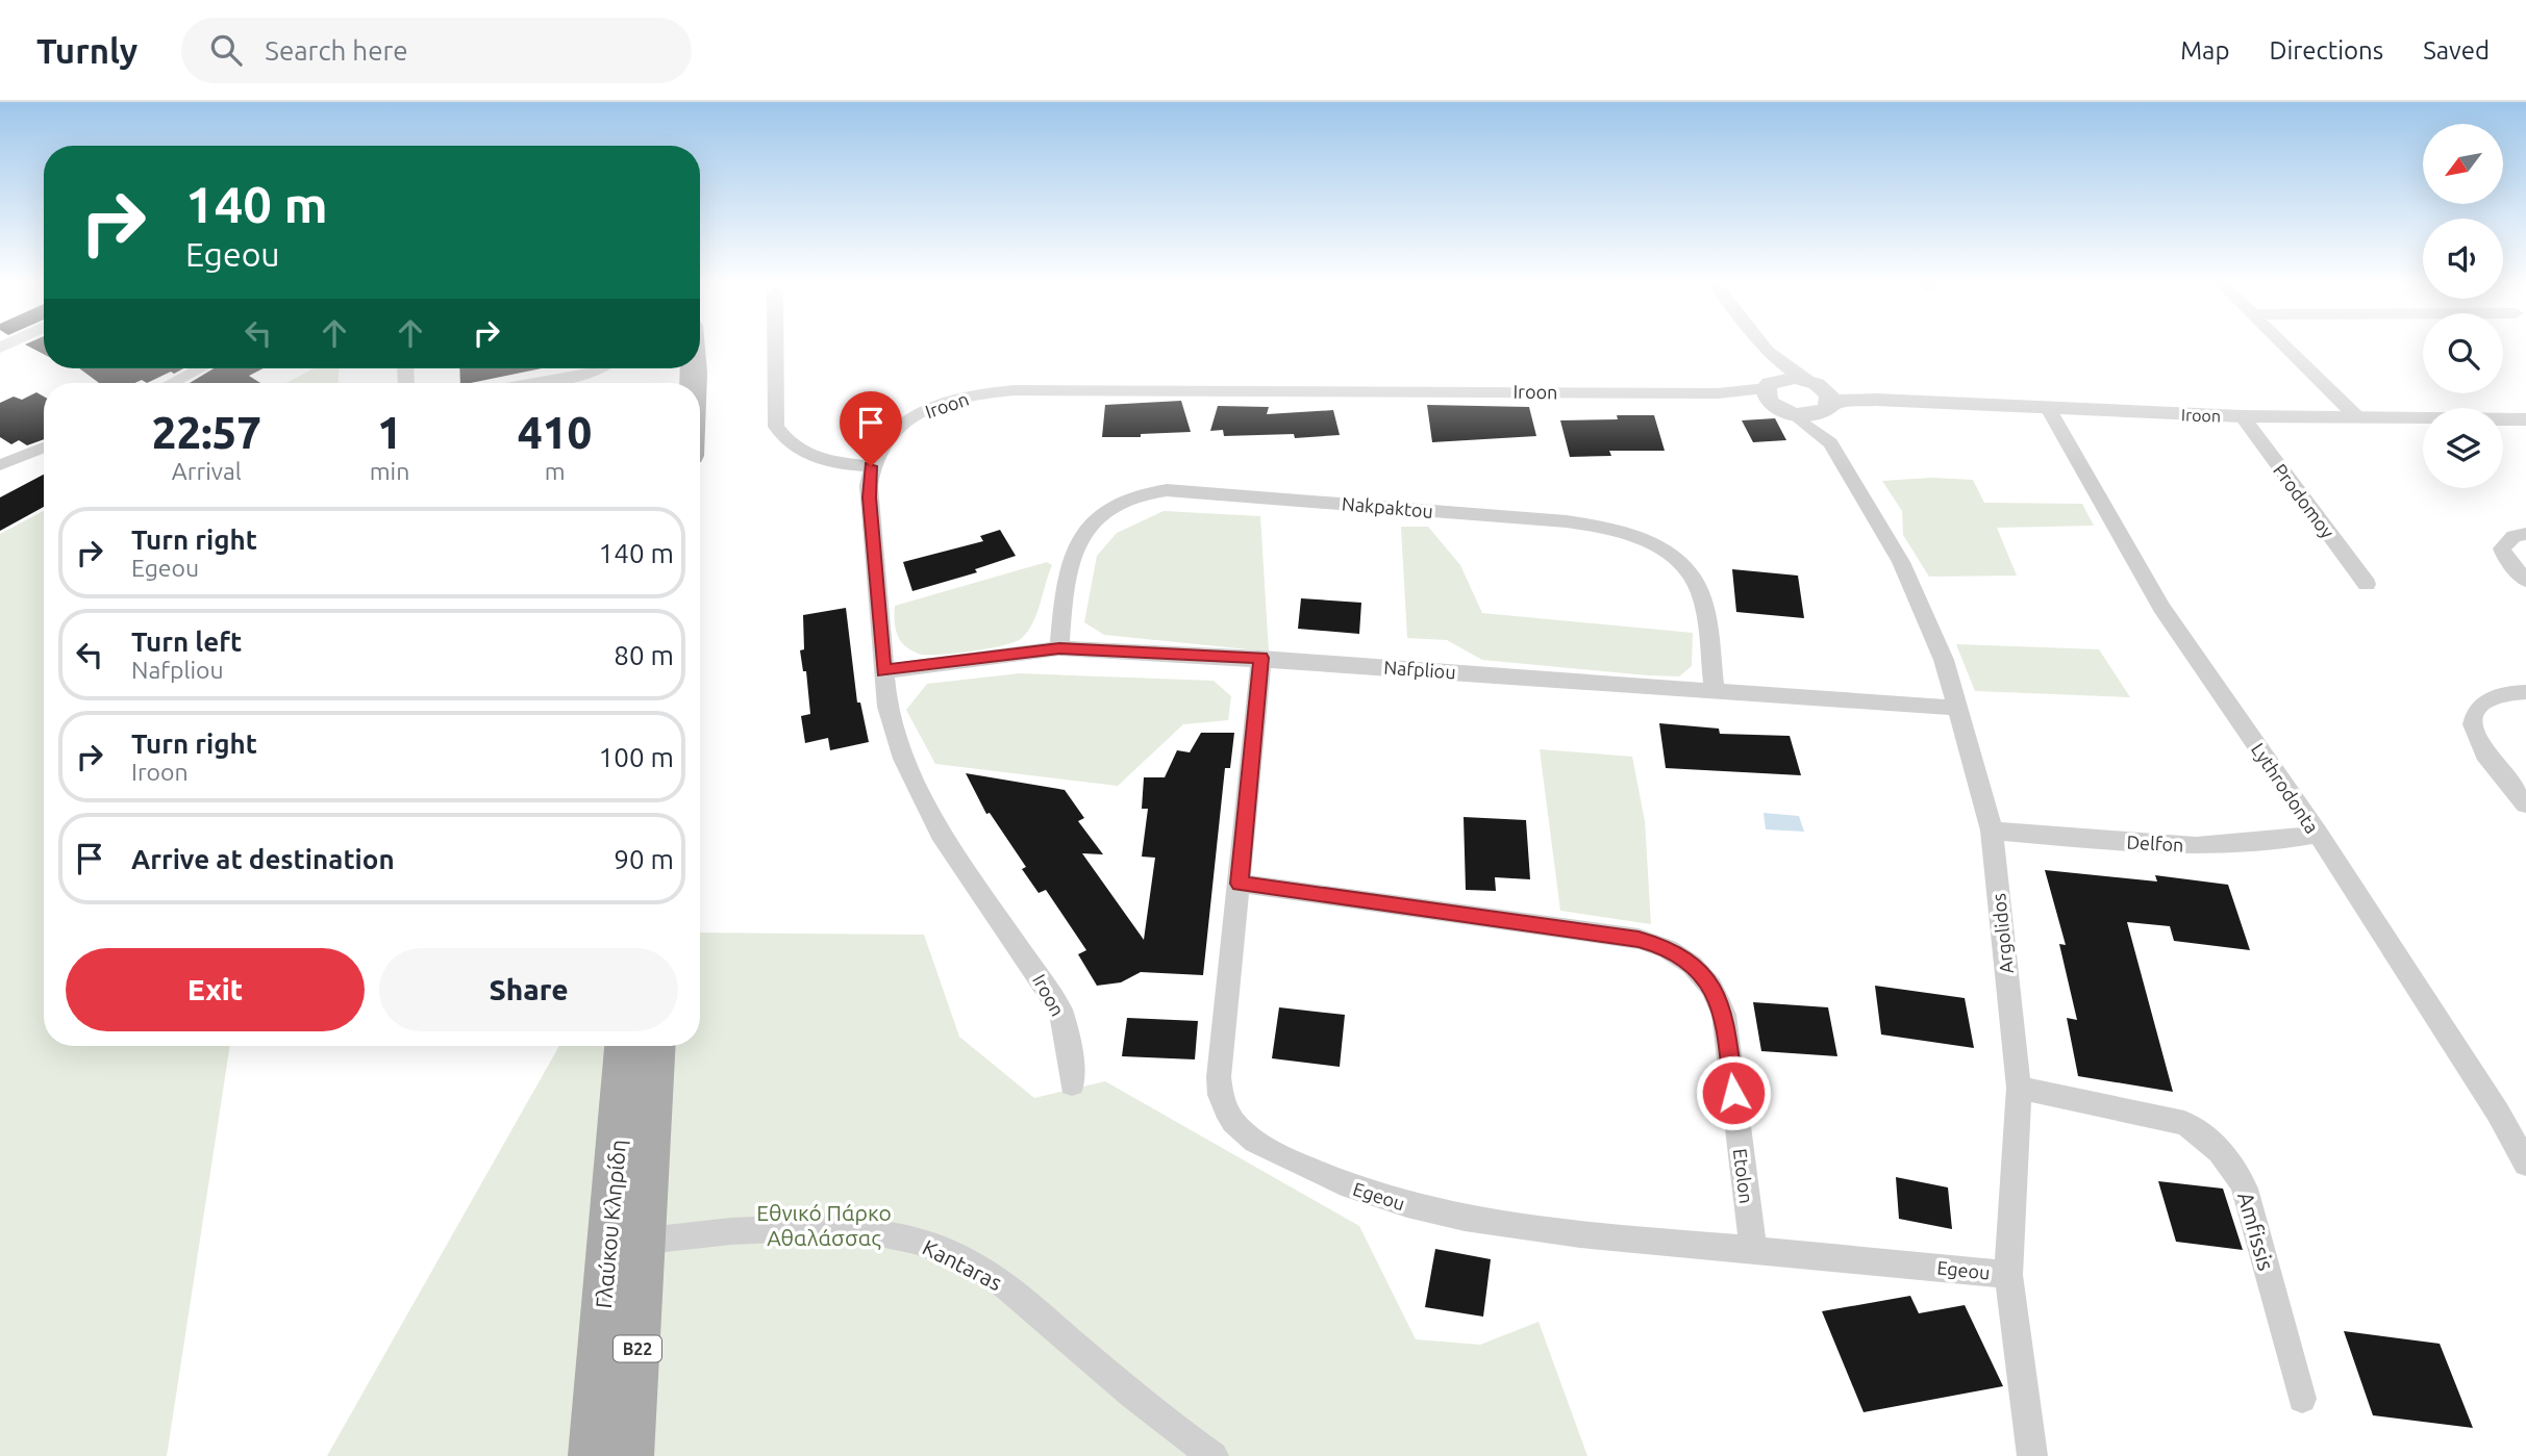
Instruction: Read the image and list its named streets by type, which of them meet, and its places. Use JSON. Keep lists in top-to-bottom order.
{
  "streets": {
    "main road": ["Γλαύκου Κληρίδη", "B22"],
    "street": [
      "Iroon",
      "Prodomoy",
      "Nakpaktou",
      "Nafpliou",
      "Lythrodonta",
      "Delfon",
      "Argolidos",
      "Etolon",
      "Egeou",
      "Amfissis",
      "Kantaras"
    ]
  },
  "crossings": [
    ["Iroon", "Prodomoy"],
    ["Iroon", "Nafpliou"],
    ["Iroon", "Lythrodonta"],
    ["Iroon", "Argolidos"],
    ["Nakpaktou", "Nafpliou"],
    ["Nafpliou", "Argolidos"],
    ["Nafpliou", "Egeou"],
    ["Lythrodonta", "Delfon"],
    ["Delfon", "Argolidos"],
    ["Argolidos", "Egeou"],
    ["Argolidos", "Amfissis"],
    ["Etolon", "Egeou"],
    ["Γλαύκου Κληρίδη", "Kantaras"]
  ],
  "parks": ["Εθνικό Πάρκο Αθαλάσσας"],
  "north": "bottom left",
  "page": {
    "header": "Turnly",
    "search": "Search here",
    "nav": ["Map", "Directions", "Saved"],
    "turn": ["140 m", "Egeou"],
    "eta": [
      "22:57",
      "Arrival",
      "1",
      "min",
      "410",
      "m"
    ],
    "list": [
      {
        "name": "Turn right",
        "note": "Egeou",
        "value": "140 m"
      },
      {
        "name": "Turn left",
        "note": "Nafpliou",
        "value": "80 m"
      },
      {
        "name": "Turn right",
        "note": "Iroon",
        "value": "100 m"
      },
      {
        "name": "Arrive at destination",
        "value": "90 m"
      }
    ],
    "buttons": ["Exit", "Share"]
  }
}
